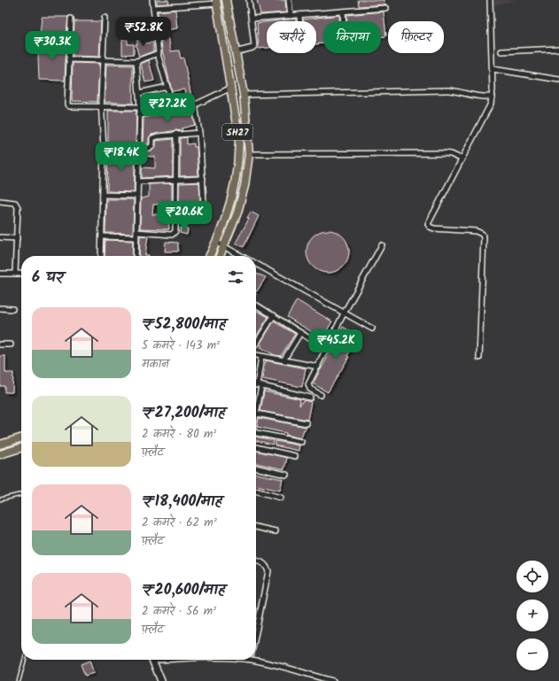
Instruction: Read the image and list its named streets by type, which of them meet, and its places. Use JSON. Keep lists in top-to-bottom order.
{
  "streets": {
    "main road": ["SH27"]
  },
  "page": {
    "price": [
      "₹52.8K",
      "₹30.3K",
      "₹27.2K",
      "₹18.4K",
      "₹20.6K",
      "₹45.2K"
    ],
    "chip": ["खरीदें", "किराया", "फ़िल्टर"],
    "heading": "6 घर",
    "list": [
      {
        "name": "₹52,800/माह",
        "note": "5 कमरे · 143 m² · मकान"
      },
      {
        "name": "₹27,200/माह",
        "note": "2 कमरे · 80 m² · फ़्लैट"
      },
      {
        "name": "₹18,400/माह",
        "note": "2 कमरे · 62 m² · फ़्लैट"
      },
      {
        "name": "₹20,600/माह",
        "note": "2 कमरे · 56 m² · फ़्लैट"
      }
    ],
    "map_buttons": ["+", "−"]
  }
}
